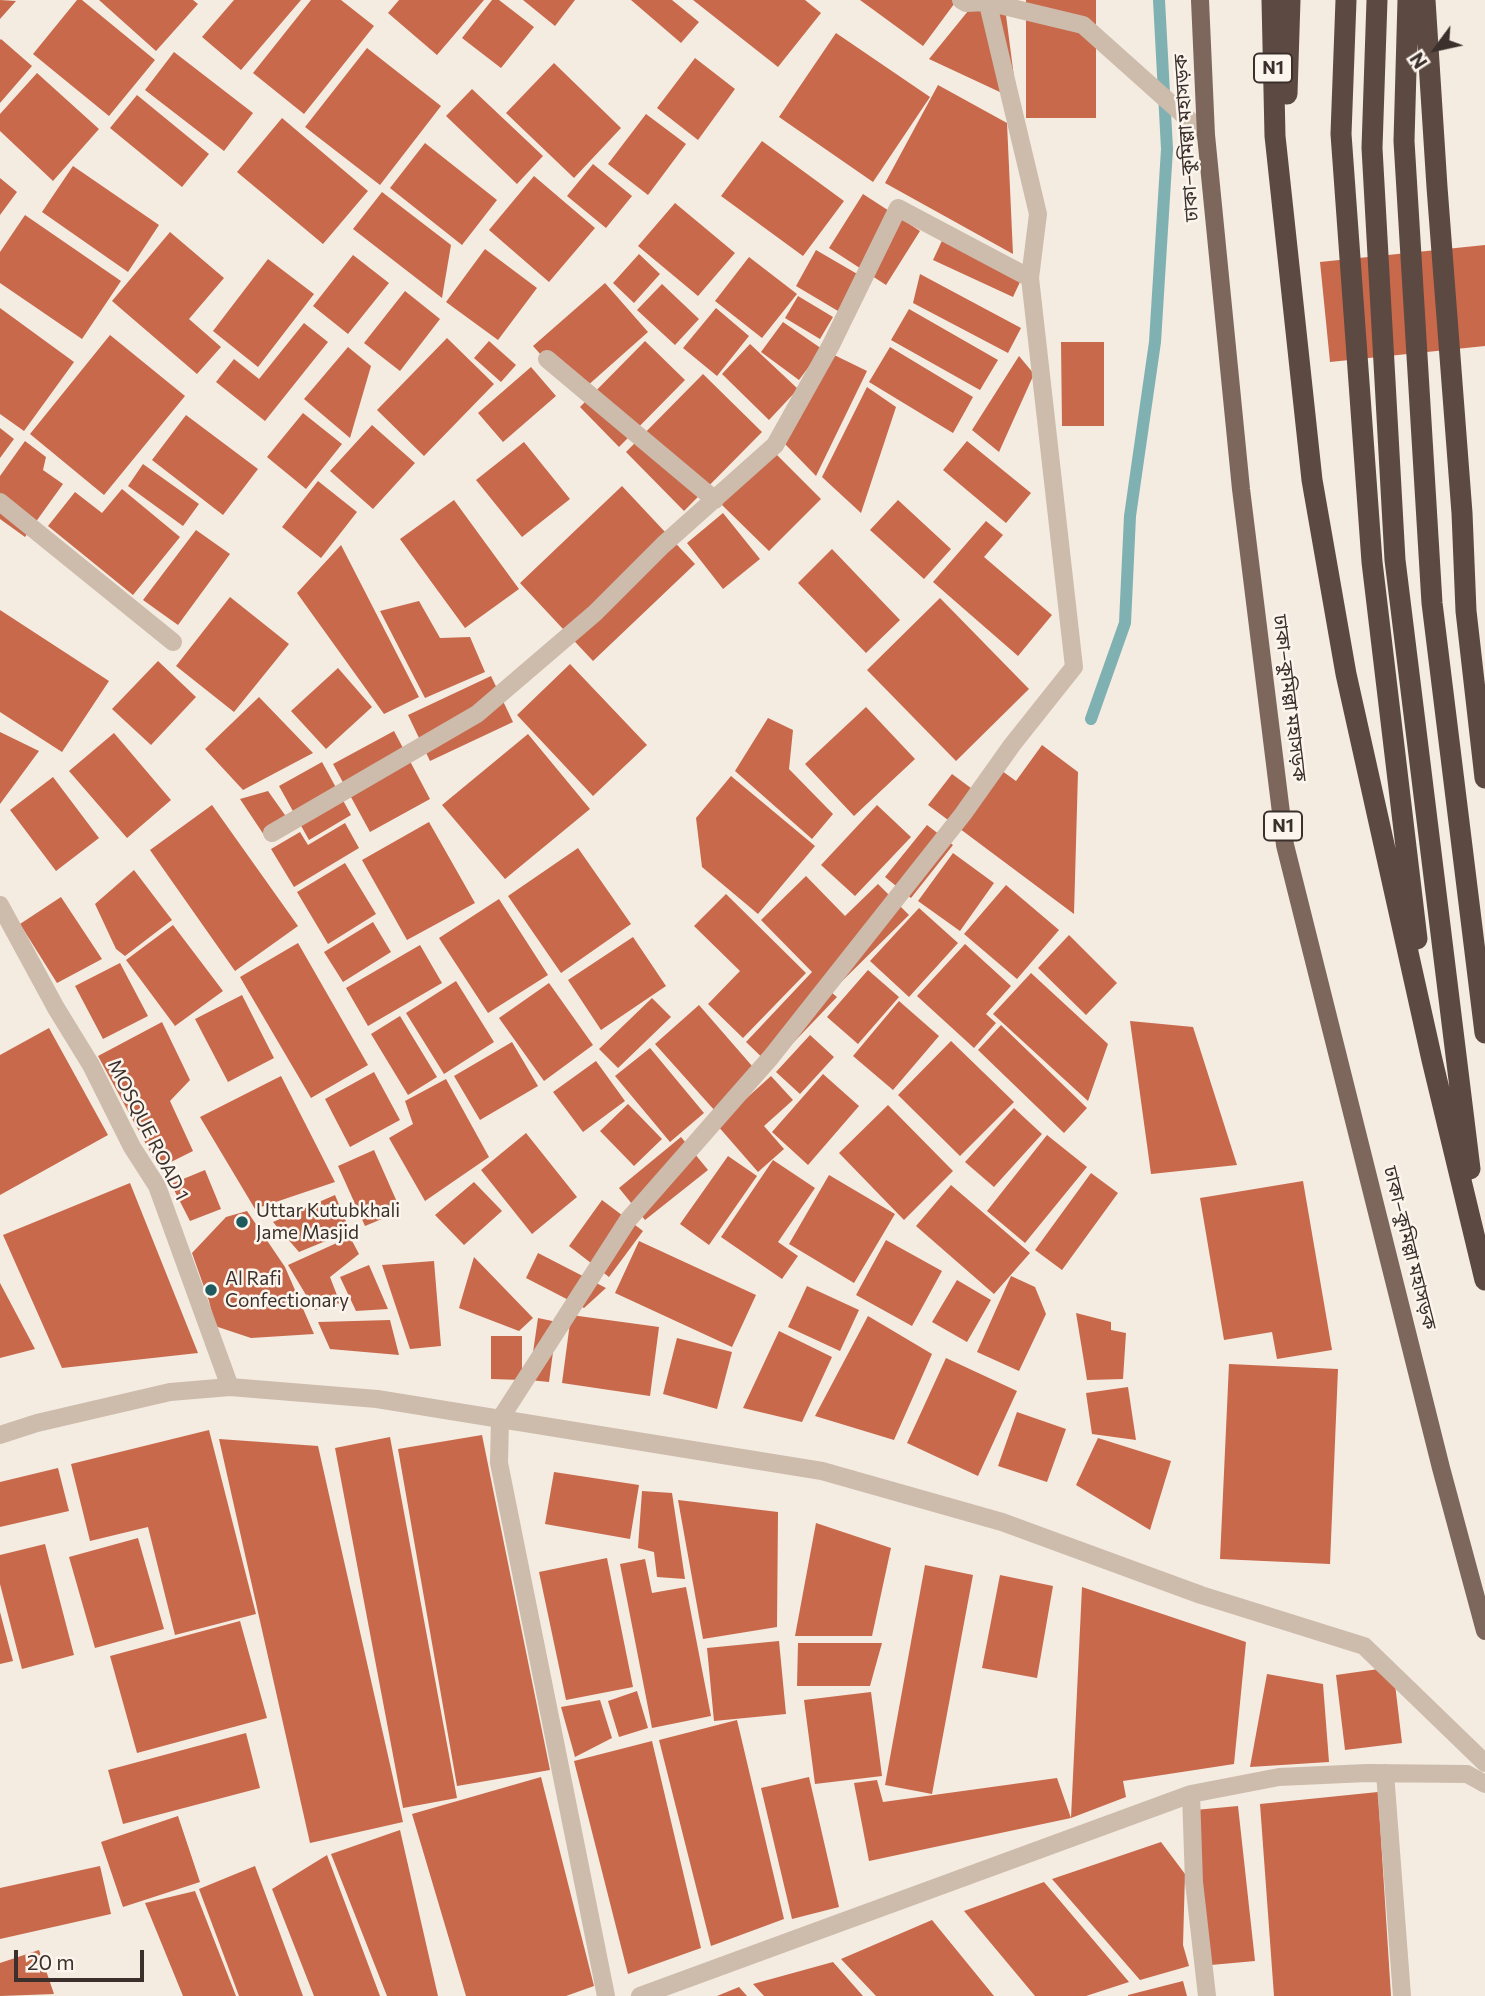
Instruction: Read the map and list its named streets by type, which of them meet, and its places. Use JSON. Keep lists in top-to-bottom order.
{
  "streets": {
    "highway": ["N1"],
    "main road": ["ঢাকা–কুমিল্লা মহাসড়ক"],
    "street": ["MOSQUE ROAD 1"]
  },
  "places": ["Uttar Kutubkhali Jame Masjid", "Al Rafi Confectionary"],
  "scale_bar": "20 m",
  "north": "bottom left"
}
